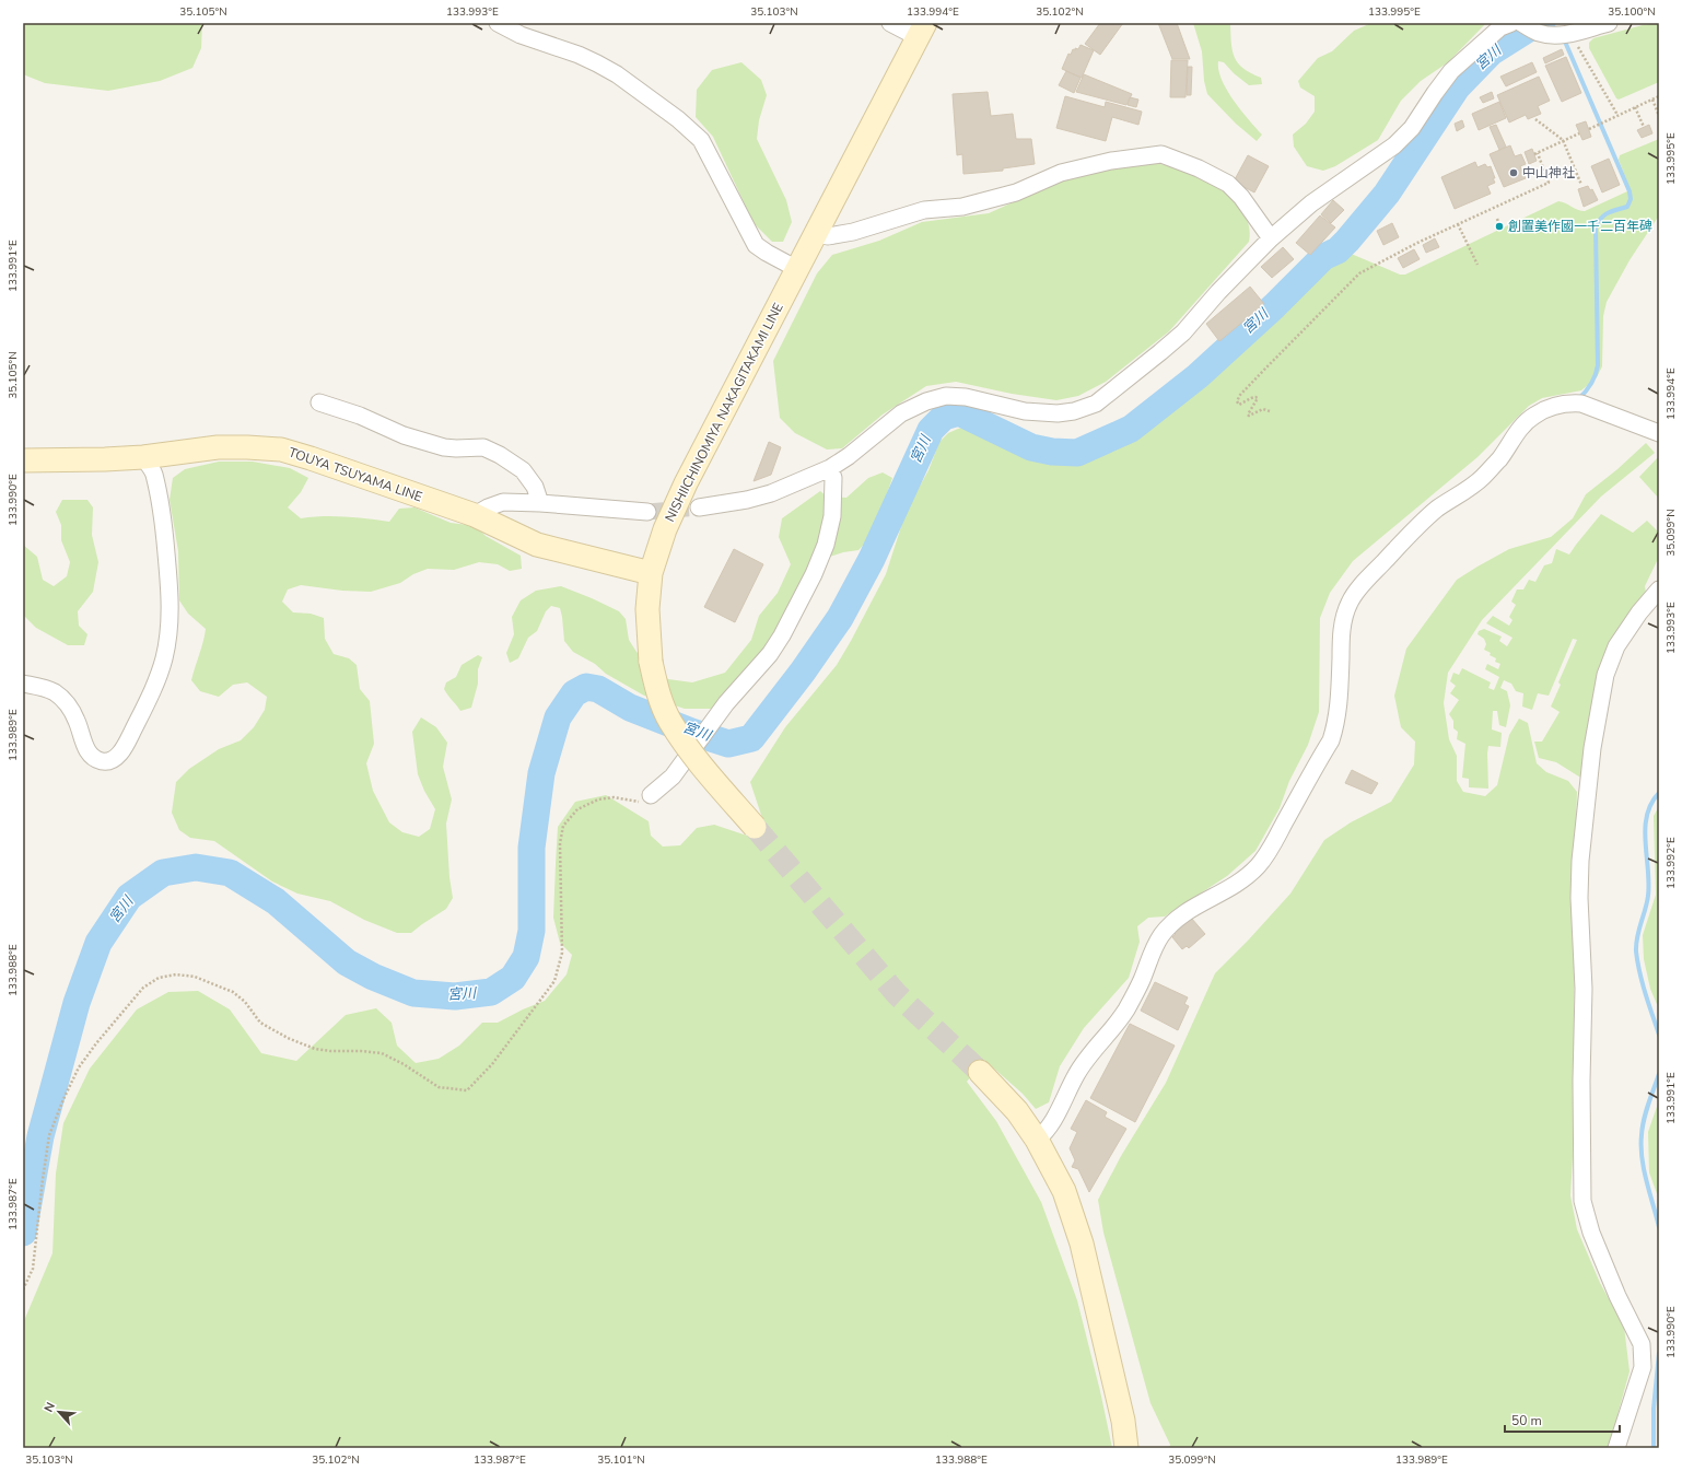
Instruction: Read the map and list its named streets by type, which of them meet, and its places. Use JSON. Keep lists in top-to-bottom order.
{
  "streets": {
    "main road": ["NISHIICHINOMIYA NAKAGITAKAMI LINE", "TOUYA TSUYAMA LINE"]
  },
  "crossings": [
    ["NISHIICHINOMIYA NAKAGITAKAMI LINE", "TOUYA TSUYAMA LINE"]
  ],
  "water": ["宮川"],
  "places": ["中山神社", "創置美作國一千二百年碑"],
  "scale_bar": "50 m",
  "north": "top left",
  "coordinates": [
    "35.105°N",
    "133.993°E",
    "35.103°N",
    "133.994°E",
    "35.102°N",
    "133.995°E",
    "35.100°N",
    "133.991°E",
    "133.990°E",
    "35.099°N",
    "133.989°E",
    "133.992°E",
    "133.988°E",
    "133.987°E",
    "35.101°N"
  ]
}
